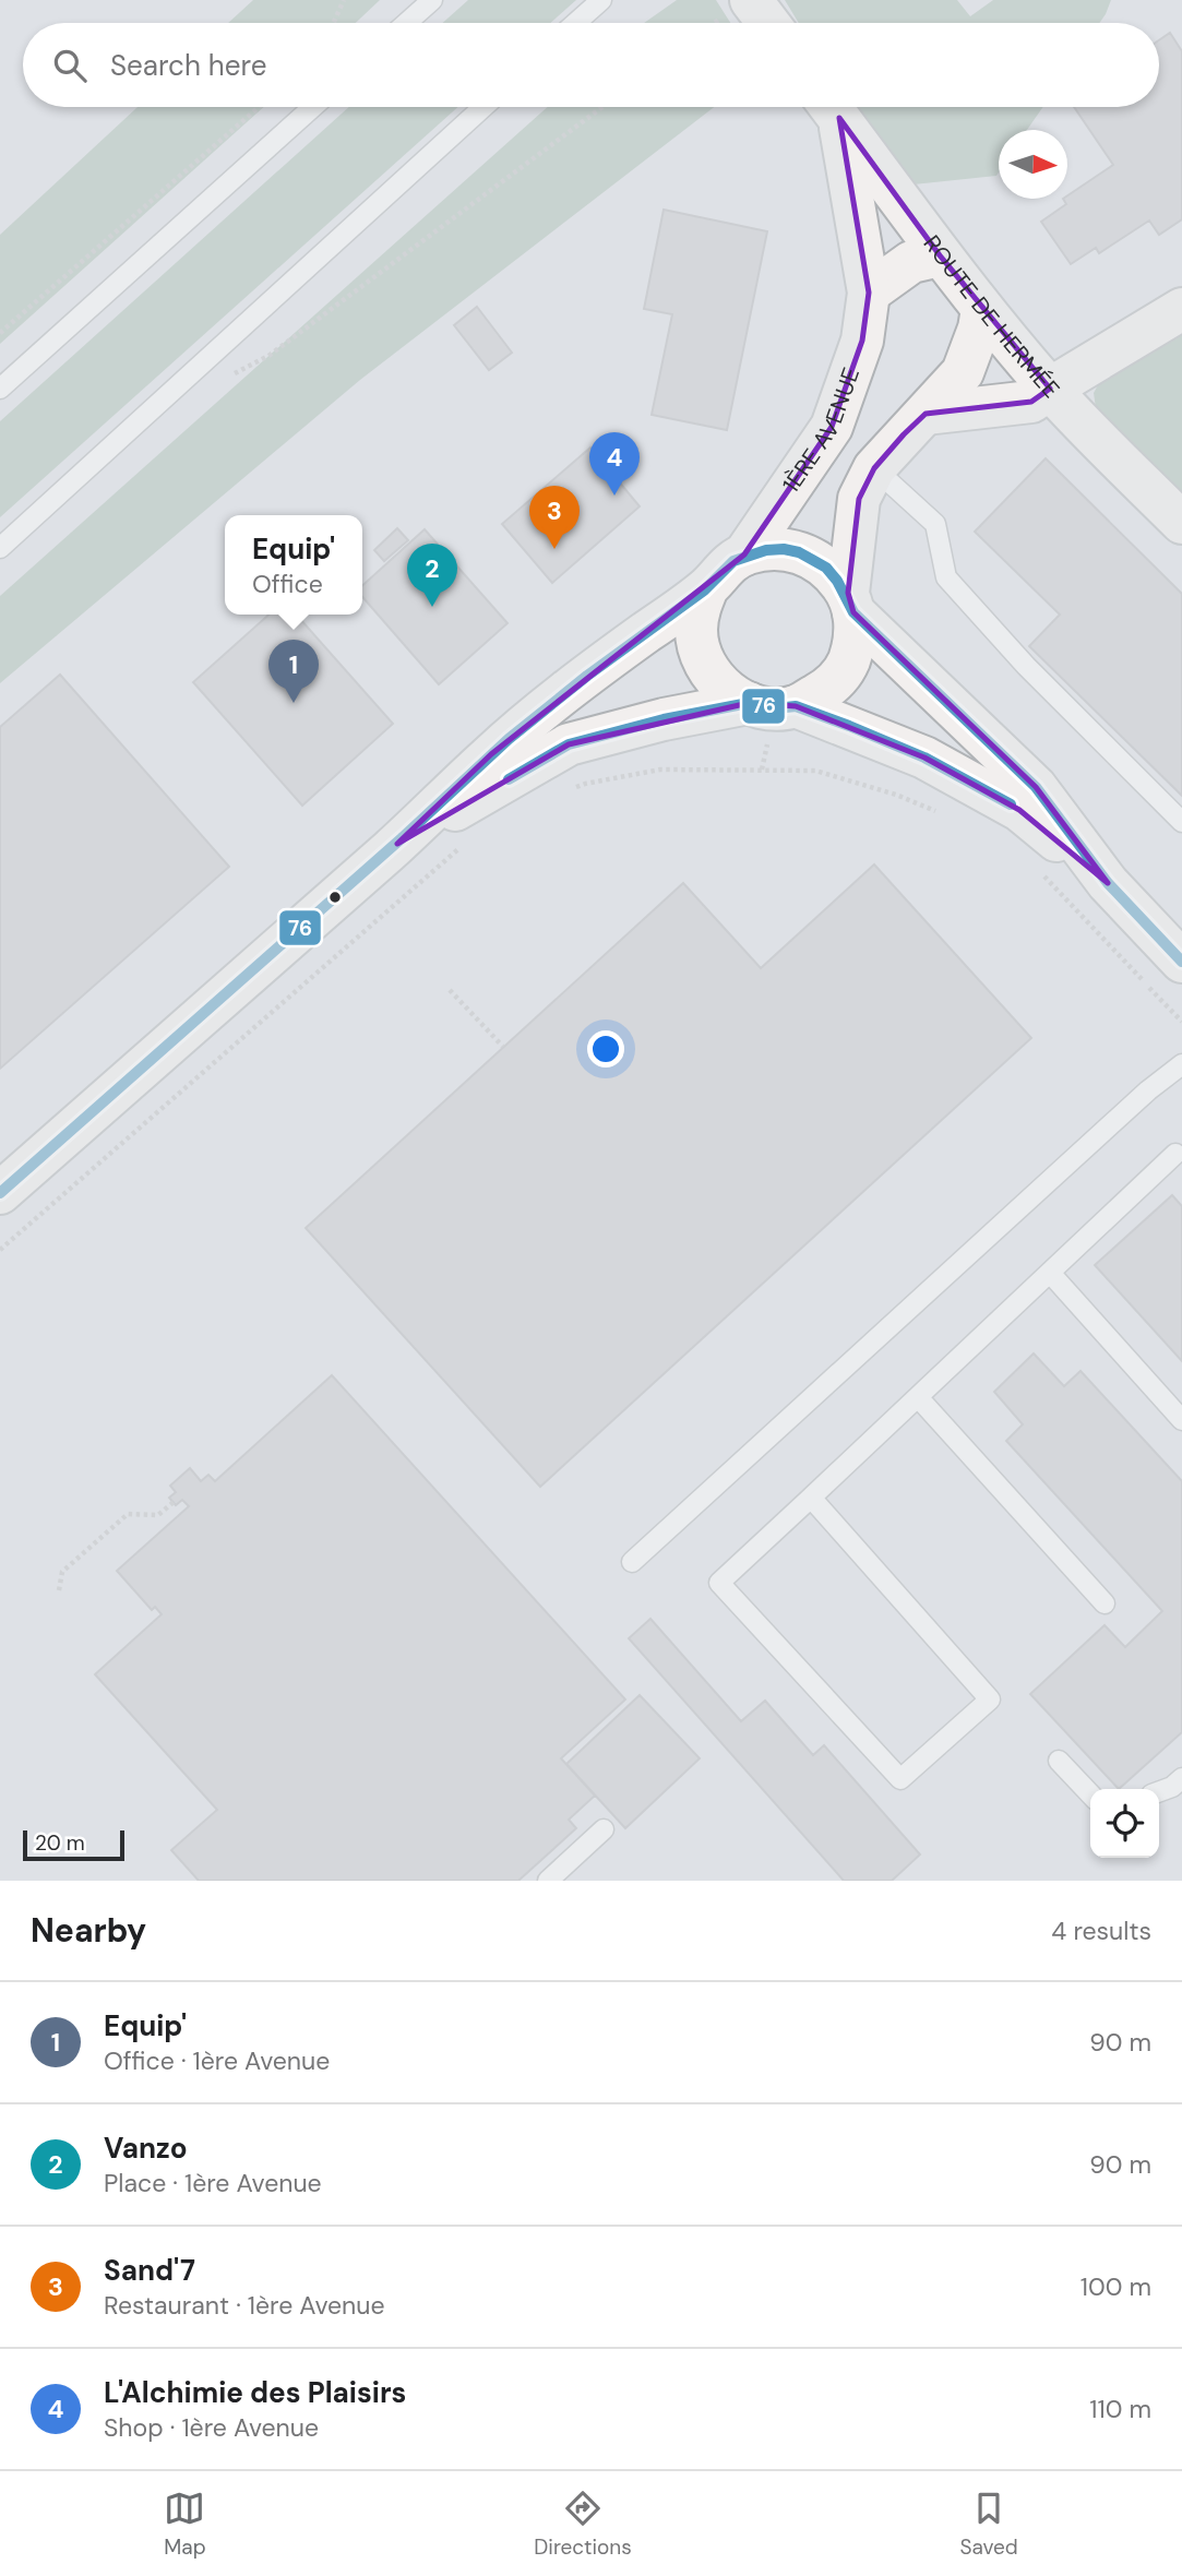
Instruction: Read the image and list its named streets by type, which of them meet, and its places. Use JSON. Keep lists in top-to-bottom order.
{
  "streets": {
    "street": ["ROUTE DE HERMÉE", "1ÈRE AVENUE"]
  },
  "lines": ["transit line 76"],
  "scale_bar": "20 m",
  "north": "right",
  "page": {
    "search": "Search here",
    "pins": [
      "4",
      "3",
      "2",
      "1"
    ],
    "popup": ["Equip'", "Office"],
    "scale": "20 m",
    "heading": ["Nearby", "4 results"],
    "list": [
      {
        "mark": "1",
        "name": "Equip'",
        "note": "Office · 1ère Avenue",
        "value": "90 m"
      },
      {
        "mark": "2",
        "name": "Vanzo",
        "note": "Place · 1ère Avenue",
        "value": "90 m"
      },
      {
        "mark": "3",
        "name": "Sand'7",
        "note": "Restaurant · 1ère Avenue",
        "value": "100 m"
      },
      {
        "mark": "4",
        "name": "L'Alchimie des Plaisirs",
        "note": "Shop · 1ère Avenue",
        "value": "110 m"
      }
    ],
    "nav": ["Map", "Directions", "Saved"]
  }
}
